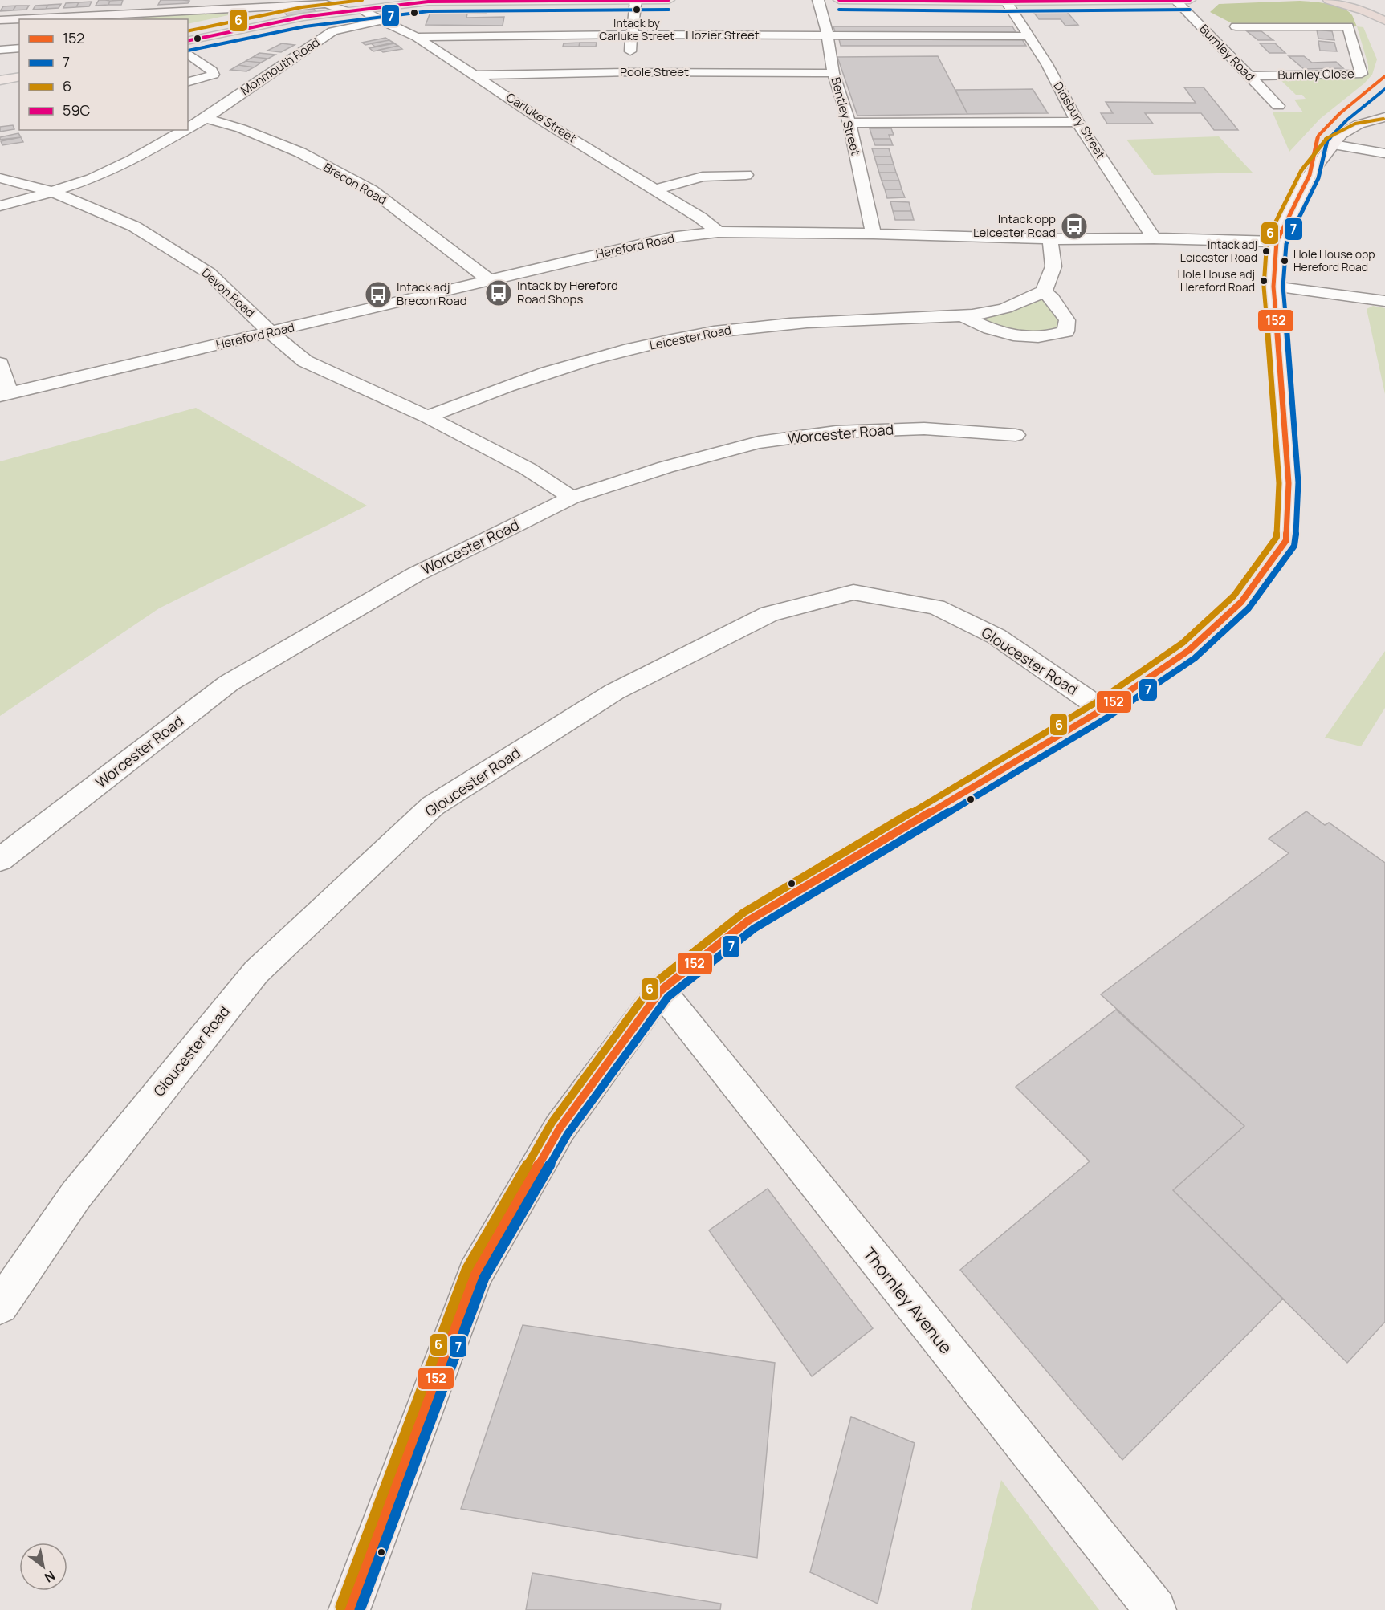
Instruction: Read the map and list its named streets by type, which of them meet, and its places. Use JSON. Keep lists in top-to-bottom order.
{
  "streets": {
    "street": [
      "Hozier Street",
      "Burnley Road",
      "Monmouth Road",
      "Poole Street",
      "Burnley Close",
      "Bentley Street",
      "Carluke Street",
      "Didsbury Street",
      "Brecon Road",
      "Hereford Road",
      "Devon Road",
      "Leicester Road",
      "Worcester Road",
      "Gloucester Road",
      "Thornley Avenue"
    ]
  },
  "crossings": [
    ["Hozier Street", "Bentley Street"],
    ["Hozier Street", "Carluke Street"],
    ["Hozier Street", "Didsbury Street"],
    ["Burnley Road", "Burnley Close"],
    ["Monmouth Road", "Carluke Street"],
    ["Monmouth Road", "Brecon Road"],
    ["Monmouth Road", "Devon Road"],
    ["Poole Street", "Bentley Street"],
    ["Poole Street", "Carluke Street"],
    ["Bentley Street", "Hereford Road"],
    ["Carluke Street", "Hereford Road"],
    ["Didsbury Street", "Hereford Road"],
    ["Brecon Road", "Hereford Road"],
    ["Hereford Road", "Devon Road"],
    ["Devon Road", "Leicester Road"],
    ["Devon Road", "Worcester Road"]
  ],
  "places": {
    "other": [
      "Intack by Carluke Street",
      "Intack adj Leicester Road",
      "Hole House opp Hereford Road",
      "Hole House adj Hereford Road"
    ],
    "bus stop": ["Intack opp Leicester Road", "Intack by Hereford Road Shops", "Intack adj Brecon Road"]
  },
  "lines": [
    "transit line 6",
    "transit line 59C",
    "transit line 7",
    "transit line 152"
  ],
  "legend": [
    "152",
    "7",
    "6",
    "59C"
  ],
  "north": "bottom right"
}
